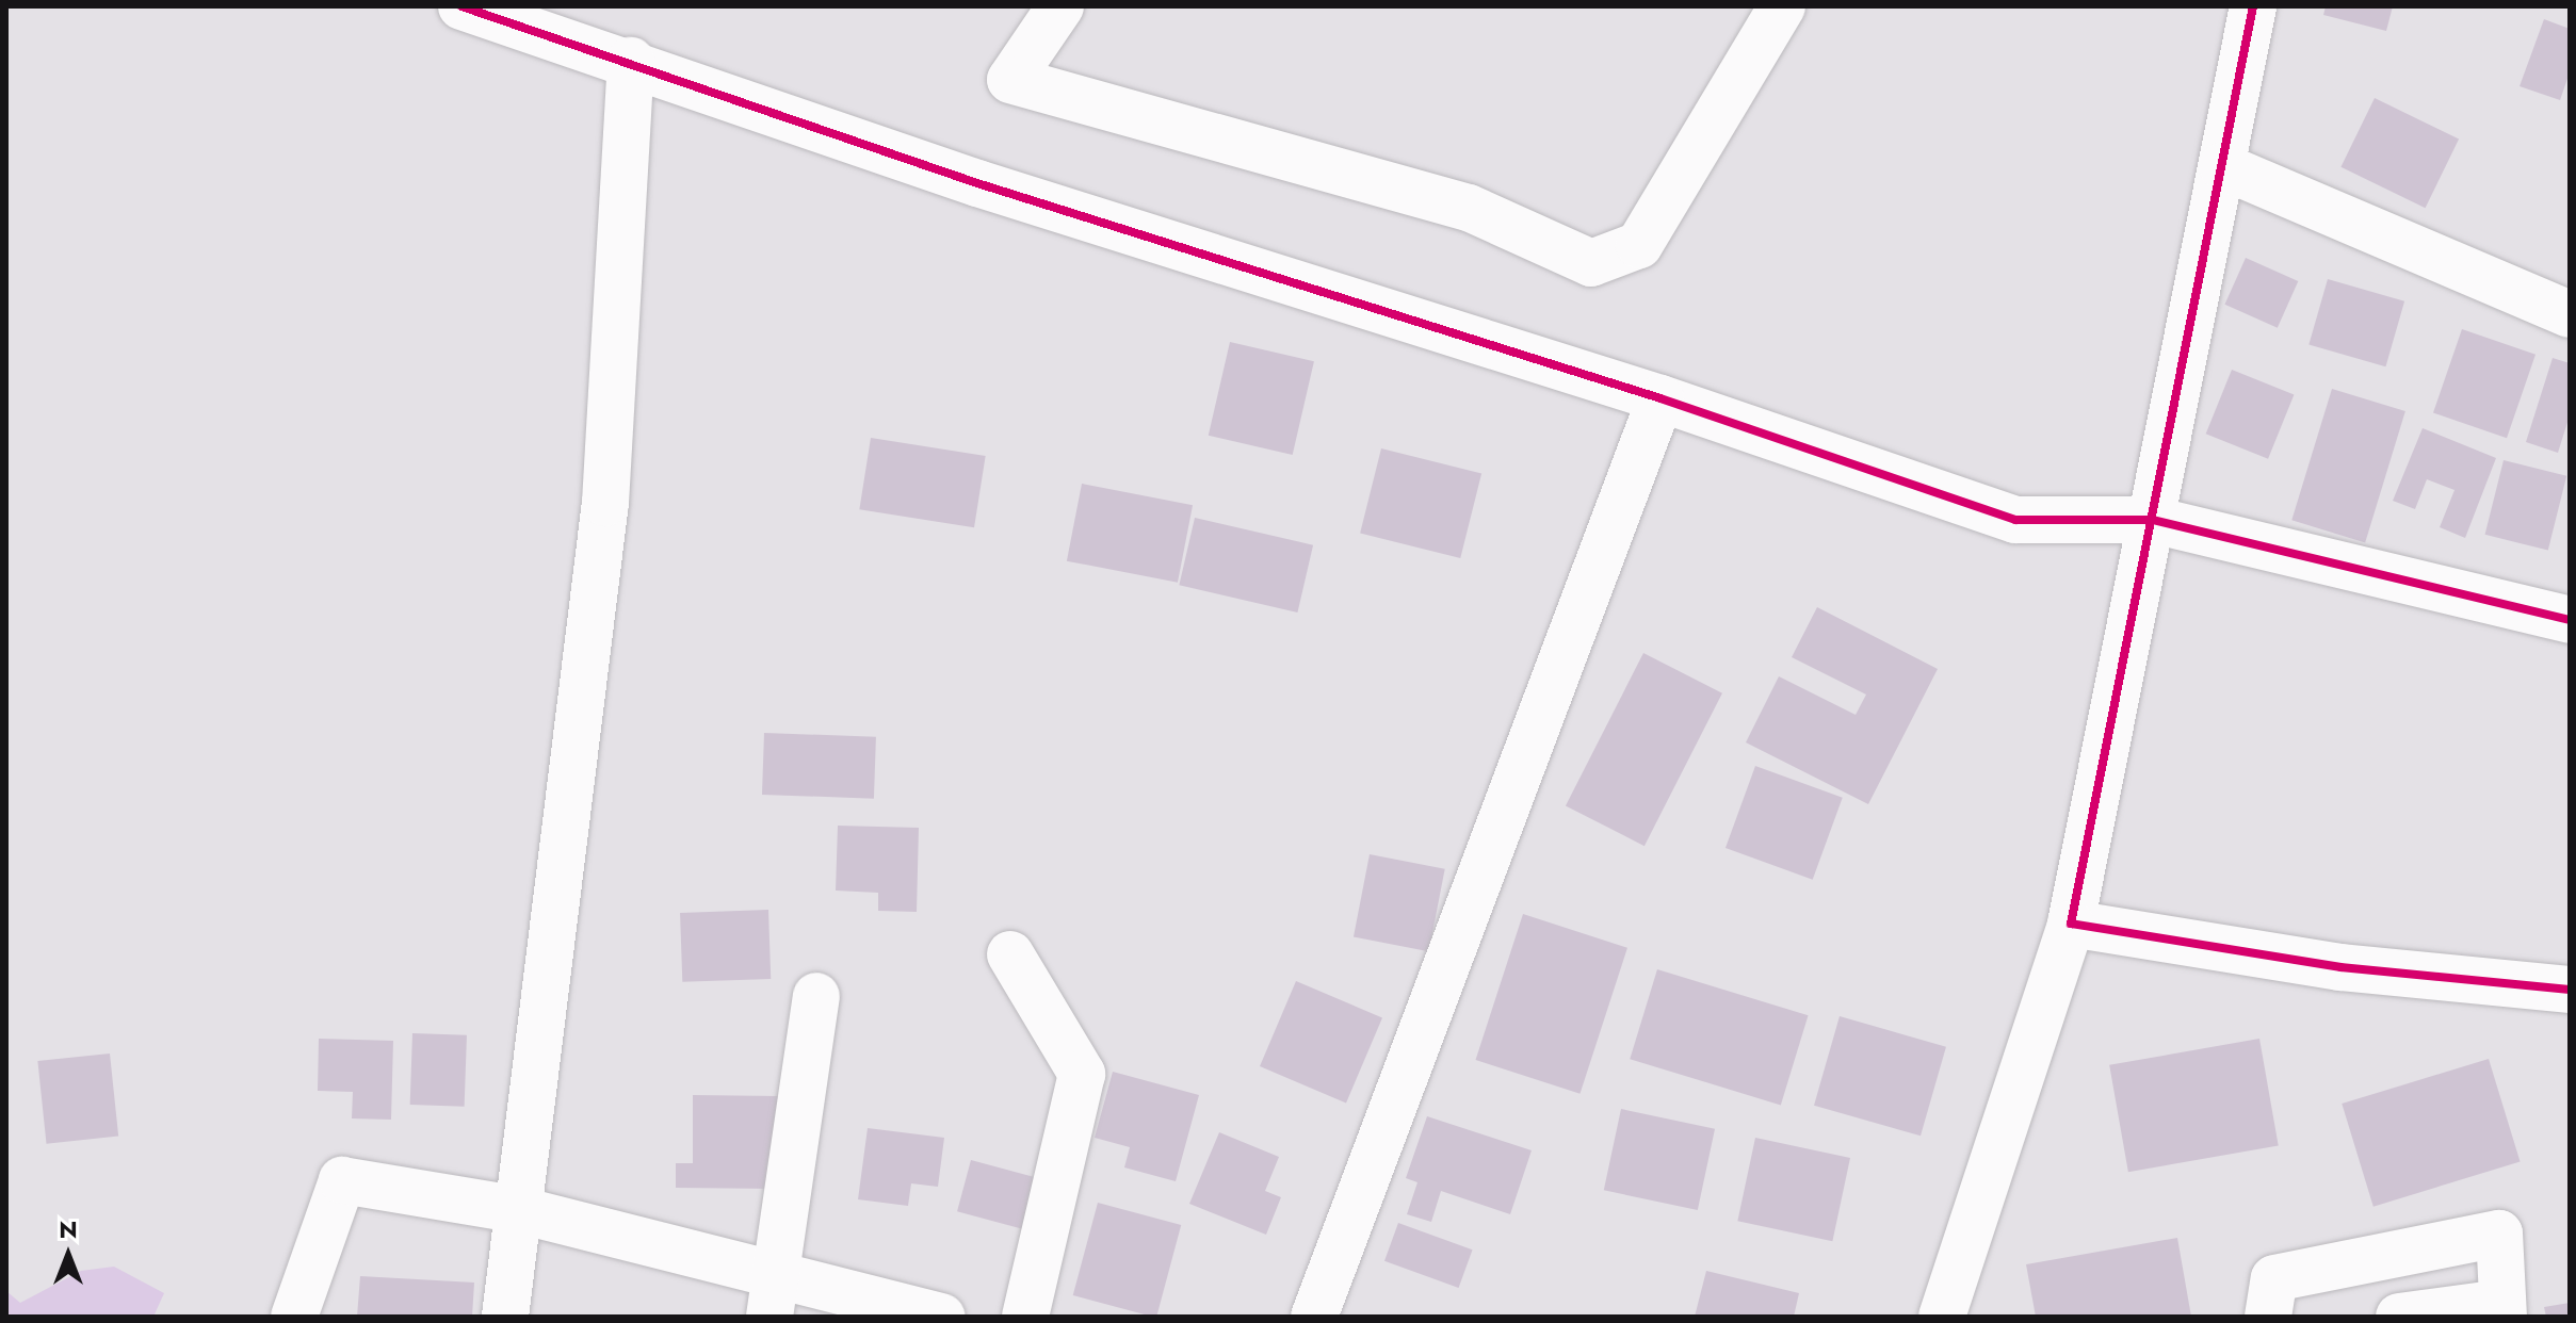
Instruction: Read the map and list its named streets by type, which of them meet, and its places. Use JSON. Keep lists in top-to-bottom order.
{
  "north": "top"
}
